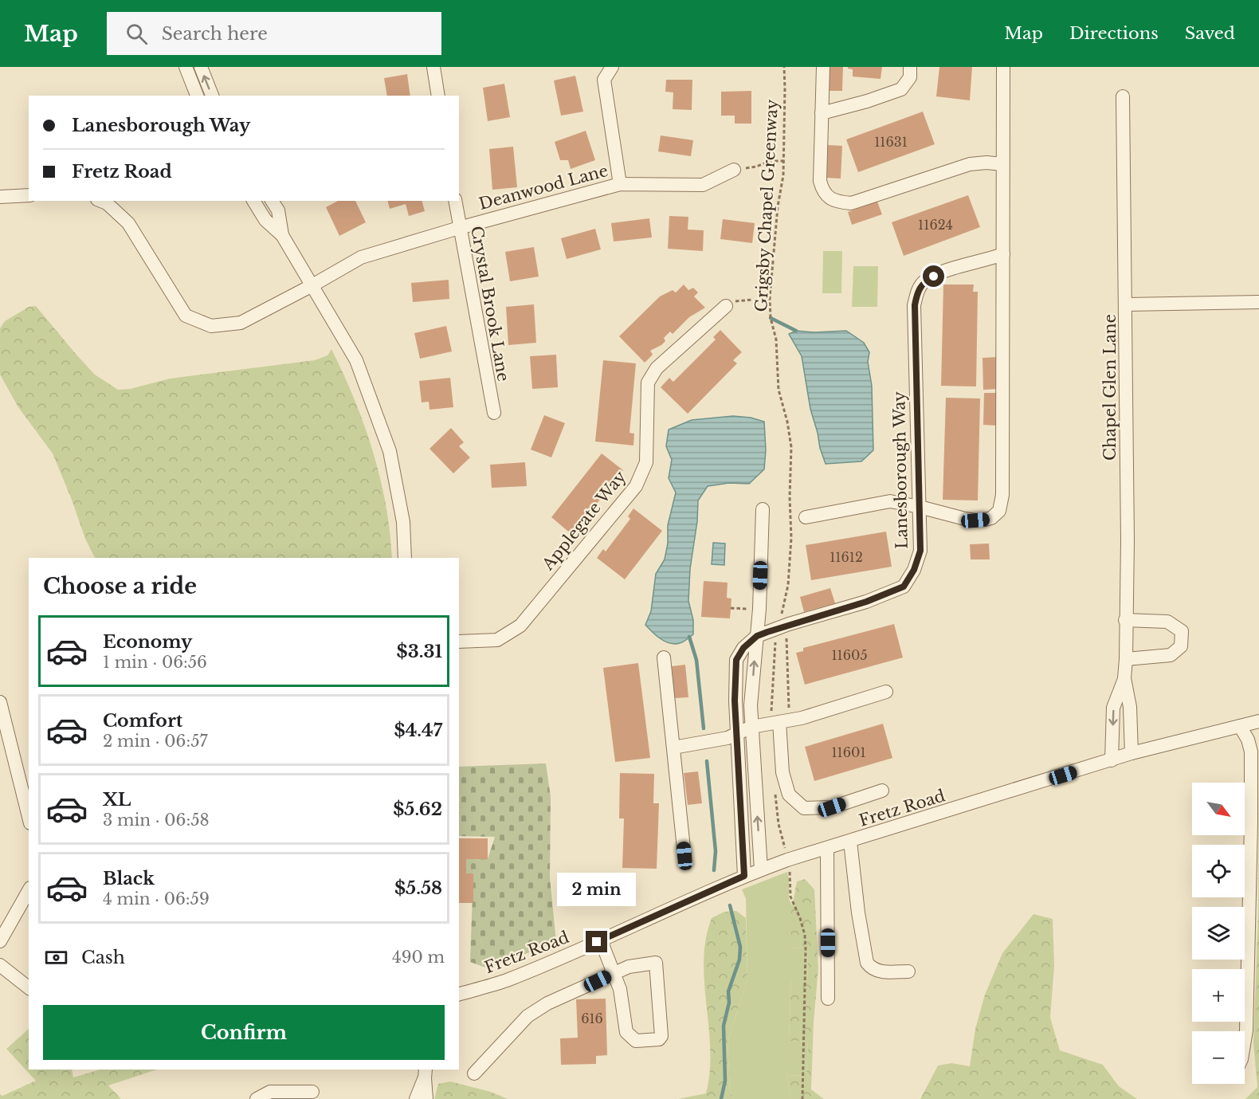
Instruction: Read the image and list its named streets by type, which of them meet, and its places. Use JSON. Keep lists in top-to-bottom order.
{
  "streets": {
    "street": [
      "Deanwood Lane",
      "Crystal Brook Lane",
      "Chapel Glen Lane",
      "Lanesborough Way",
      "Applegate Way",
      "Fretz Road"
    ],
    "path": ["Grigsby Chapel Greenway"]
  },
  "crossings": [
    ["Deanwood Lane", "Crystal Brook Lane"],
    ["Grigsby Chapel Greenway", "Lanesborough Way"],
    ["Chapel Glen Lane", "Fretz Road"],
    ["Lanesborough Way", "Fretz Road"]
  ],
  "house_numbers": [
    "11631",
    "11624",
    "11612",
    "11605",
    "11601",
    "616"
  ],
  "north": "bottom right",
  "page": {
    "header": "Map",
    "search": "Search here",
    "nav": ["Map", "Directions", "Saved"],
    "banner": ["Lanesborough Way", "Fretz Road"],
    "heading": "Choose a ride",
    "list": [
      {
        "name": "Economy",
        "note": "1 min · 06:56",
        "value": "$3.31"
      },
      {
        "name": "Comfort",
        "note": "2 min · 06:57",
        "value": "$4.47"
      },
      {
        "name": "XL",
        "note": "3 min · 06:58",
        "value": "$5.62"
      },
      {
        "name": "Black",
        "note": "4 min · 06:59",
        "value": "$5.58"
      }
    ],
    "map_buttons": ["+", "−"],
    "bubble": "2 min",
    "pay": ["Cash", "490 m"],
    "buttons": "Confirm"
  }
}
